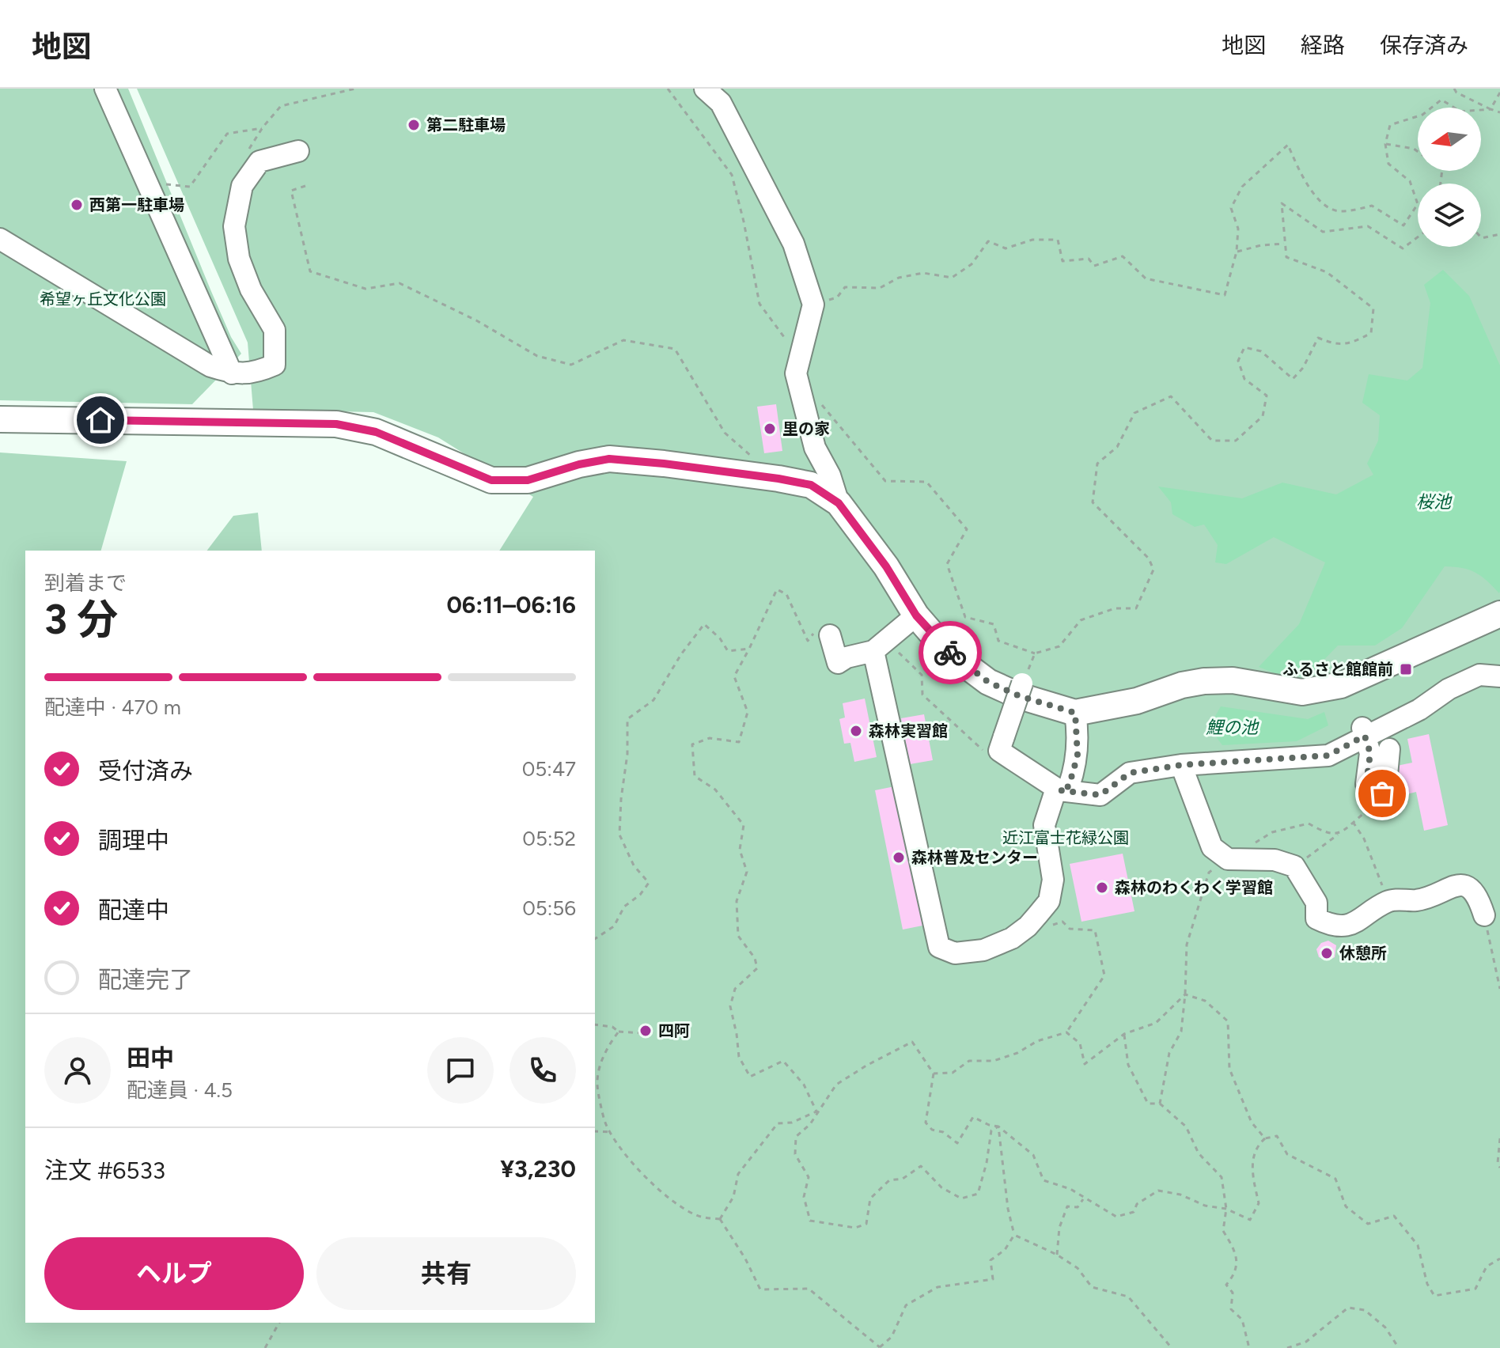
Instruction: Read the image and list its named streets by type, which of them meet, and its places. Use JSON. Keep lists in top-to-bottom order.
{
  "water": ["桜池", "鯉の池"],
  "parks": ["希望ヶ丘文化公園", "近江富士花緑公園"],
  "places": {
    "other": [
      "第二駐車場",
      "西第一駐車場",
      "里の家",
      "森林実習館",
      "森林普及センター",
      "森林のわくわく学習館",
      "休憩所",
      "四阿"
    ],
    "transit": ["ふるさと館館前"]
  },
  "north": "left",
  "page": {
    "header": "地図",
    "nav": ["地図", "経路", "保存済み"],
    "heading": ["3 分", "到着まで", "06:11–06:16"],
    "panel": [
      "田中",
      "配達員 · 4.5",
      "注文 #6533",
      "¥3,230"
    ],
    "bar": "配達中 · 470 m",
    "list": [
      ["受付済み", "05:47"],
      ["調理中", "05:52"],
      ["配達中", "05:56"],
      "配達完了"
    ],
    "buttons": ["ヘルプ", "共有"]
  }
}
